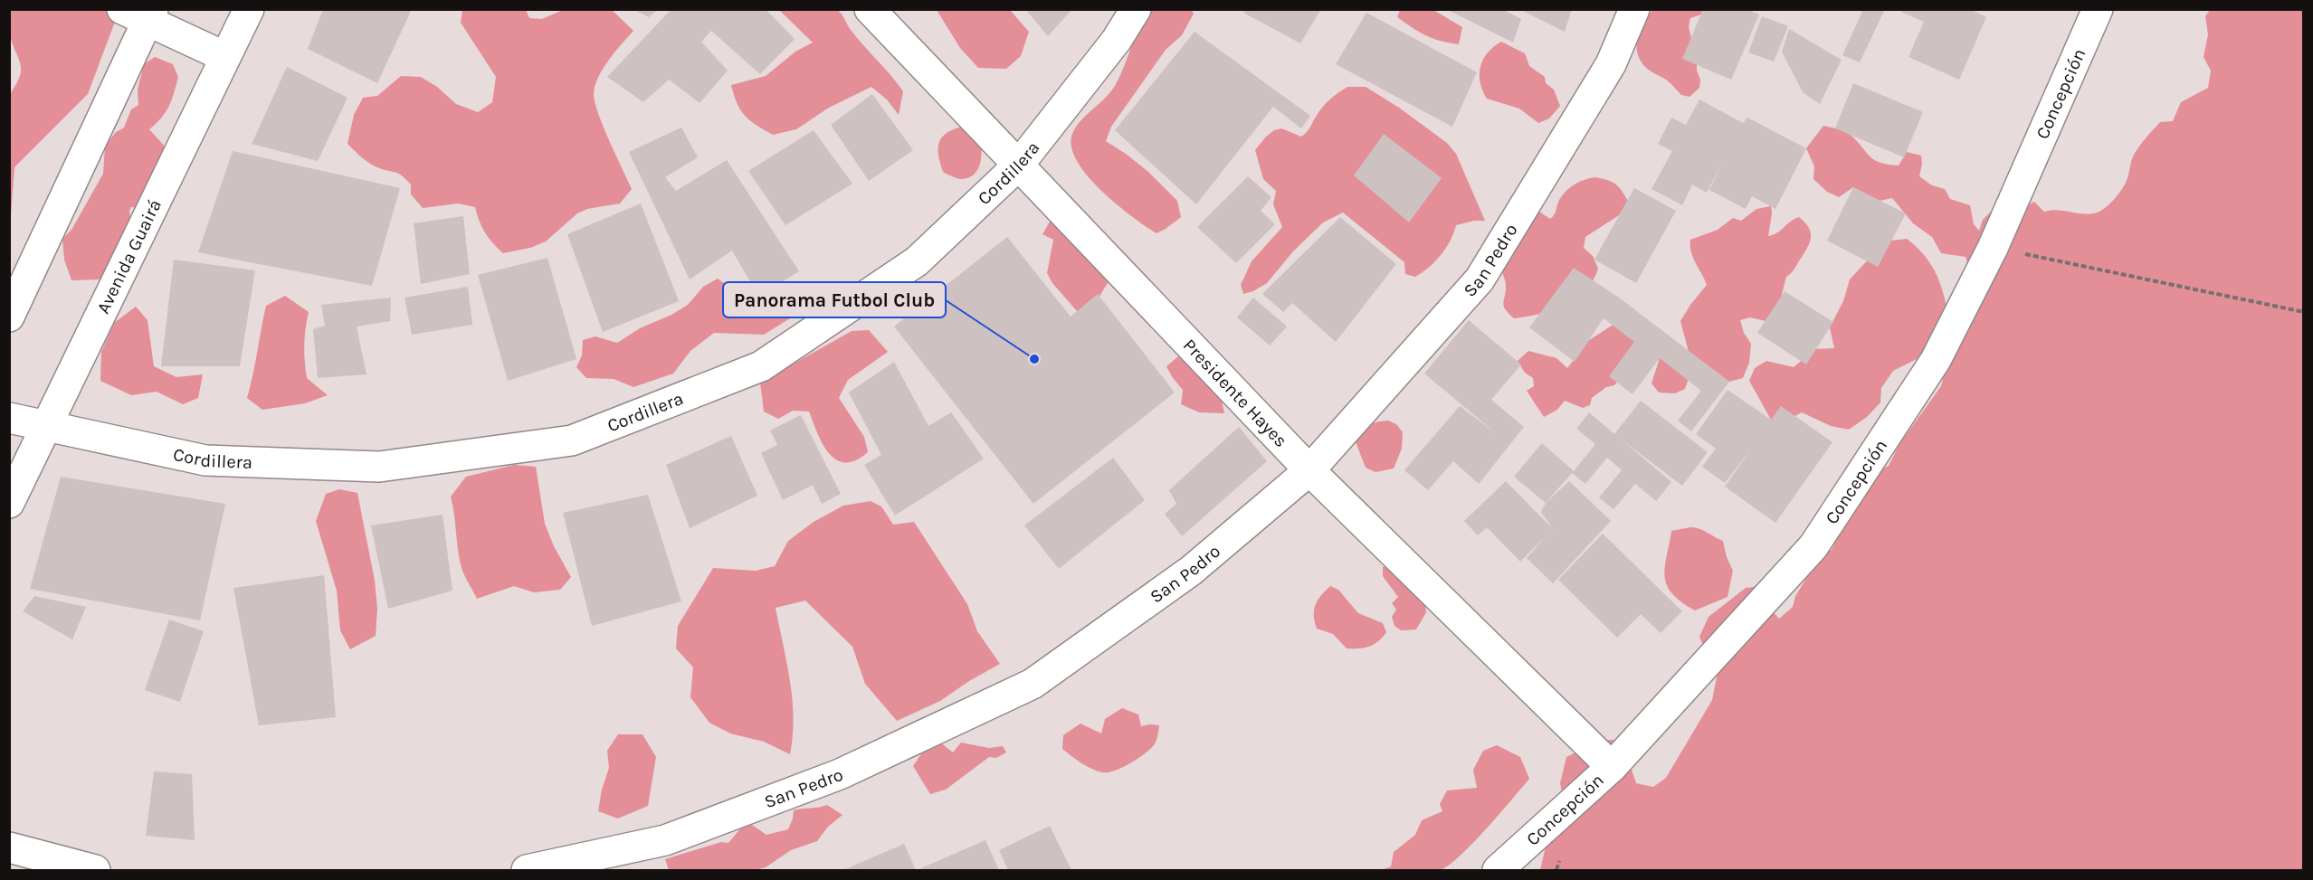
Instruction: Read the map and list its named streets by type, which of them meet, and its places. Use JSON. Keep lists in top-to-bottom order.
{
  "streets": {
    "street": [
      "Concepción",
      "Cordillera",
      "Avenida Guairá",
      "San Pedro",
      "Presidente Hayes"
    ]
  },
  "crossings": [
    ["Concepción", "Presidente Hayes"],
    ["Cordillera", "Avenida Guairá"],
    ["Cordillera", "Presidente Hayes"],
    ["San Pedro", "Presidente Hayes"]
  ],
  "places": ["Panorama Futbol Club"]
}
